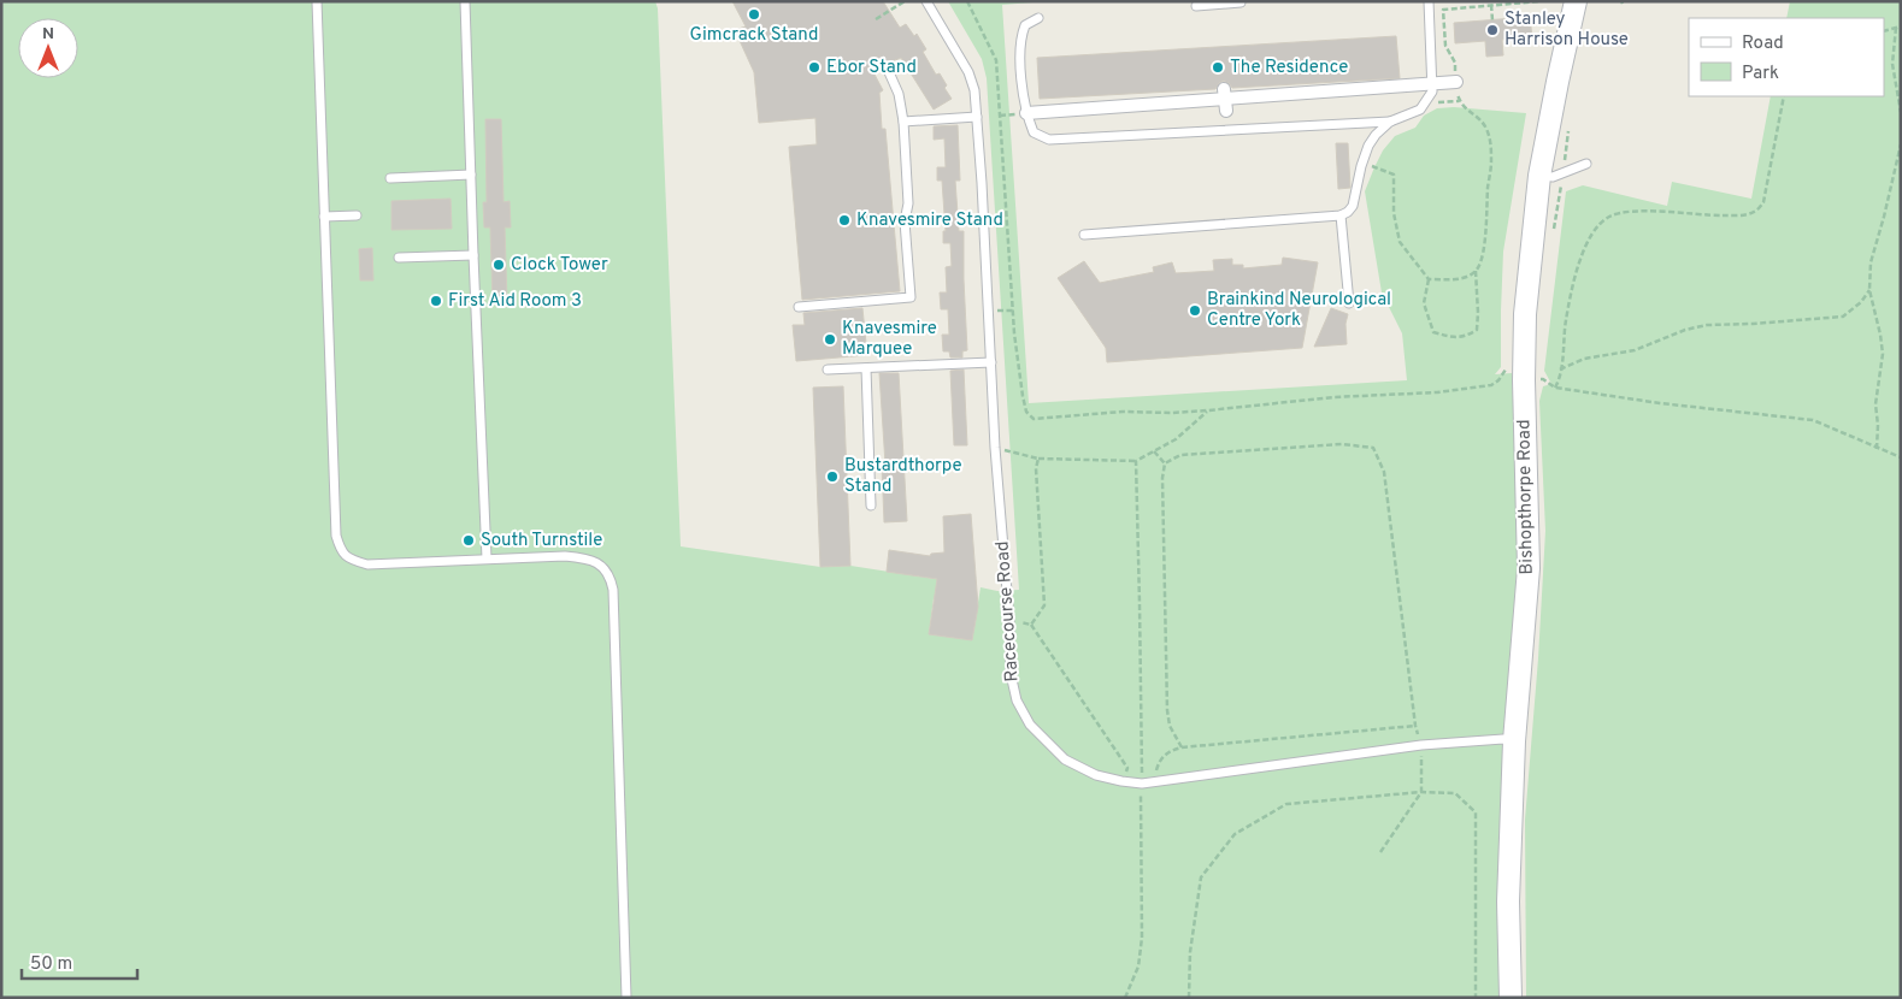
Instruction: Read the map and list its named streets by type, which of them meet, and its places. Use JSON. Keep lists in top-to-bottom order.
{
  "streets": {
    "street": ["Bishopthorpe Road"],
    "lane": ["Racecourse Road"]
  },
  "crossings": [
    ["Bishopthorpe Road", "Racecourse Road"]
  ],
  "places": [
    "Gimcrack Stand",
    "Stanley Harrison House",
    "Ebor Stand",
    "The Residence",
    "Knavesmire Stand",
    "Clock Tower",
    "First Aid Room 3",
    "Brainkind Neurological Centre York",
    "Knavesmire Marquee",
    "Bustardthorpe Stand",
    "South Turnstile"
  ],
  "legend": ["Road", "Park"],
  "scale_bar": "50 m",
  "north": "top"
}
